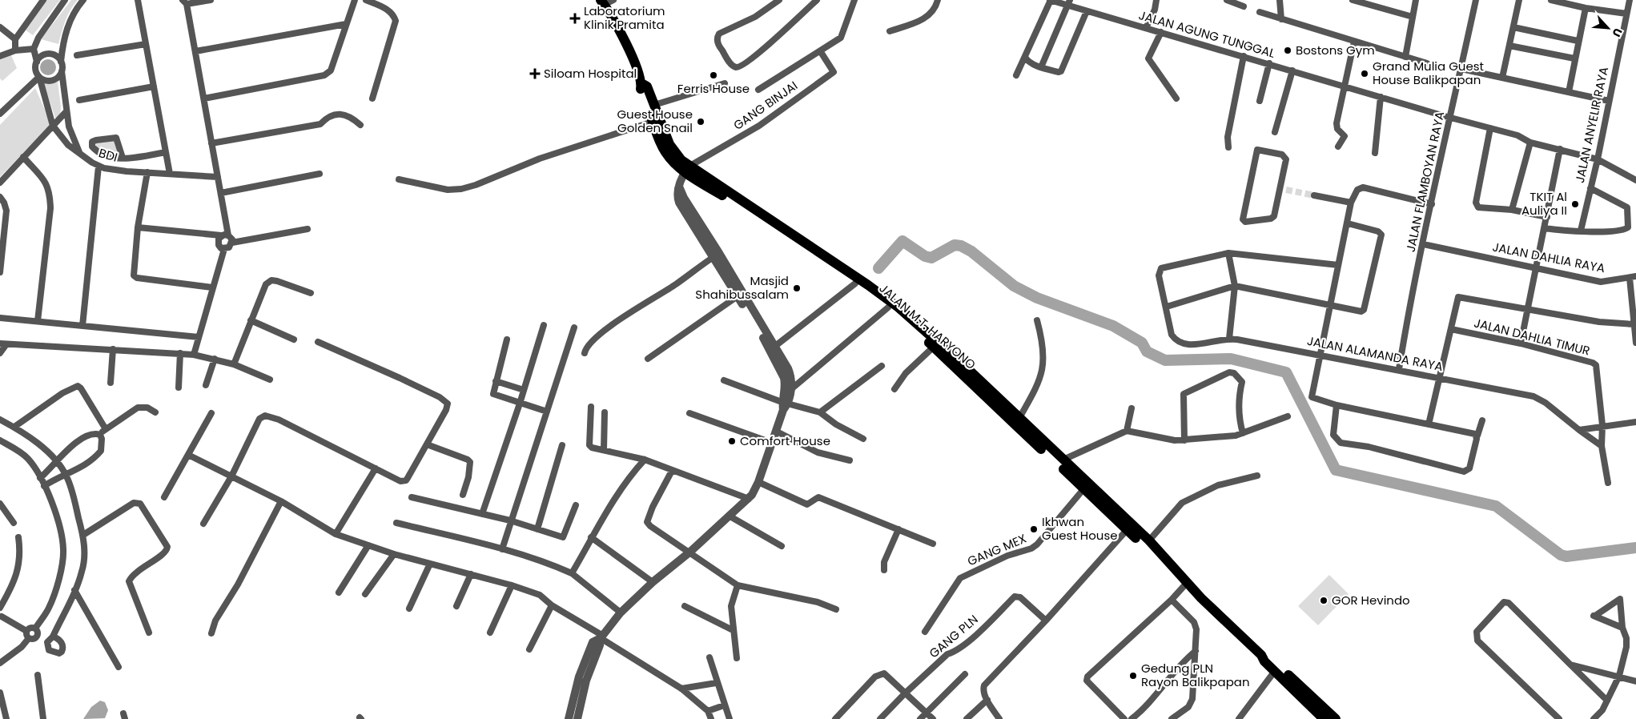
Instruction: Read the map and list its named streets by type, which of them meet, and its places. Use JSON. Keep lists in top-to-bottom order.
{
  "streets": {
    "main road": ["JALAN M.T. HARYONO"],
    "street": [
      "JALAN AGUNG TUNGGAL",
      "GANG BINJAI",
      "JALAN ANYELIR RAYA",
      "BDI",
      "JALAN FLAMBOYAN RAYA",
      "JALAN DAHLIA RAYA",
      "JALAN DAHLIA TIMUR",
      "JALAN ALAMANDA RAYA",
      "GANG MEX",
      "GANG PLN"
    ]
  },
  "crossings": [
    ["JALAN AGUNG TUNGGAL", "JALAN ANYELIR RAYA"],
    ["JALAN AGUNG TUNGGAL", "JALAN FLAMBOYAN RAYA"],
    ["GANG BINJAI", "JALAN M.T. HARYONO"],
    ["JALAN FLAMBOYAN RAYA", "JALAN DAHLIA RAYA"],
    ["JALAN FLAMBOYAN RAYA", "JALAN ALAMANDA RAYA"],
    ["JALAN M.T. HARYONO", "GANG MEX"]
  ],
  "places": {
    "health": ["Laboratorium Klinik Pramita", "Siloam Hospital"],
    "other": [
      "Bostons Gym",
      "Grand Mulia Guest House Balikpapan",
      "Ferris House",
      "Guest House Golden Snail",
      "TKIT Al Auliya II",
      "Masjid Shahibussalam",
      "Comfort House",
      "Ikhwan Guest House",
      "GOR Hevindo",
      "Gedung PLN Rayon Balikpapan"
    ]
  },
  "north": "bottom right"
}
